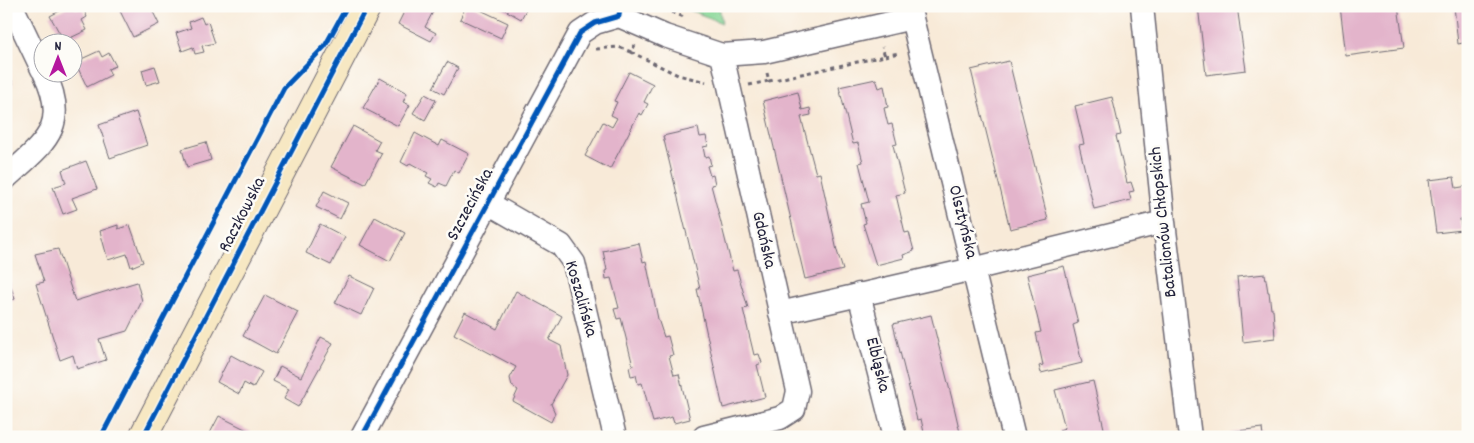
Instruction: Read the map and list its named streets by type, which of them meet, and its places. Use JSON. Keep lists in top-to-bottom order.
{
  "streets": {
    "street": [
      "Szczecińska",
      "Raczkowska",
      "Olsztyńska",
      "Batalionów Chłopskich",
      "Gdańska",
      "Koszalińska",
      "Elbląska"
    ]
  },
  "crossings": [
    ["Szczecińska", "Koszalińska"]
  ],
  "north": "top"
}
